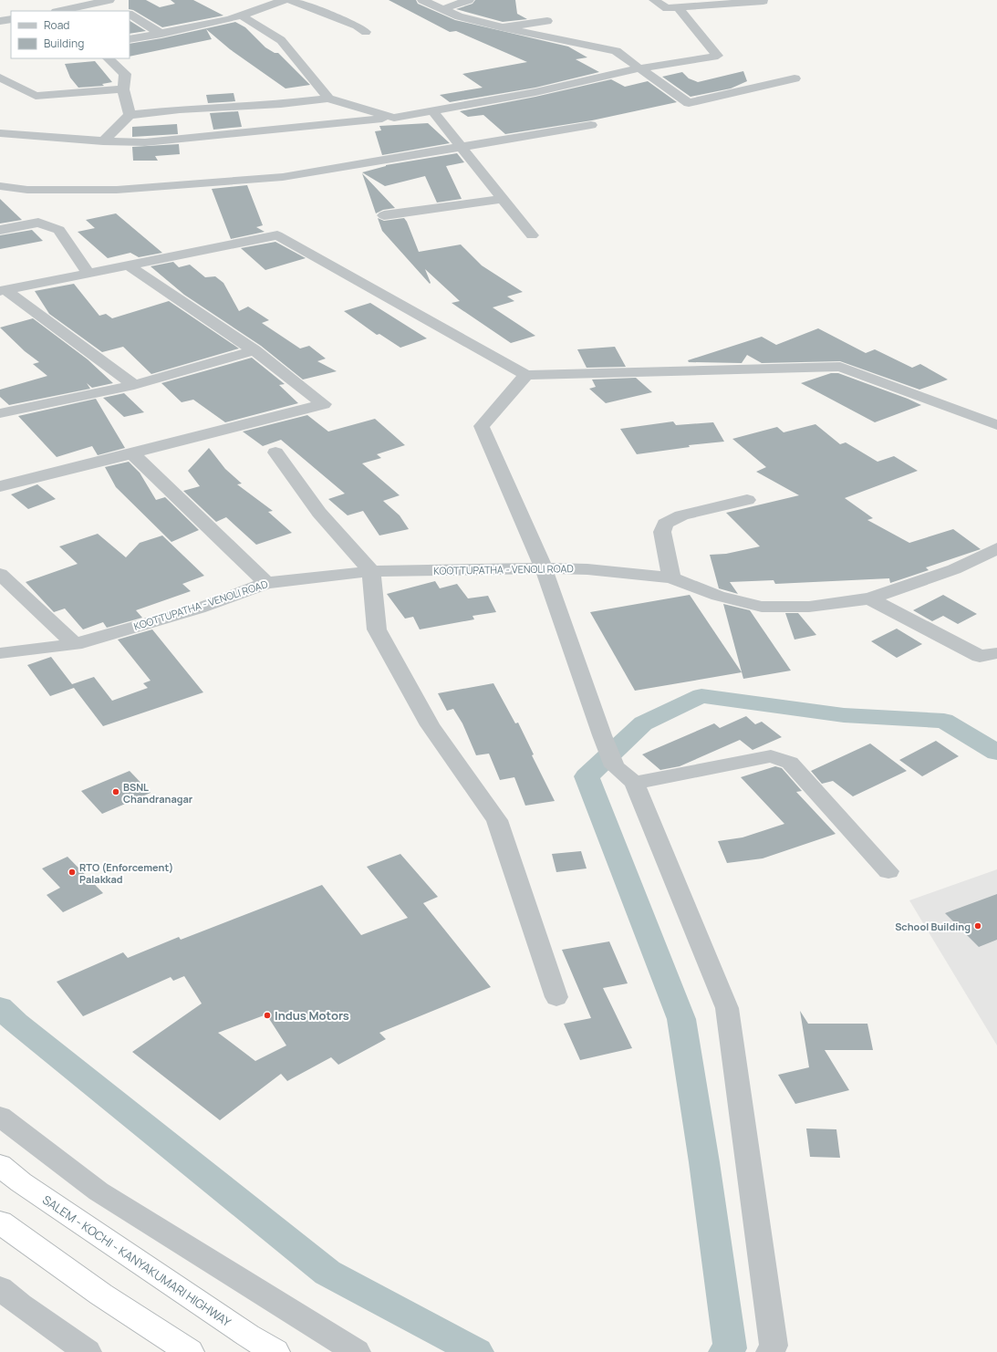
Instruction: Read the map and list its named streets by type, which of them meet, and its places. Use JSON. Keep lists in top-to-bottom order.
{
  "streets": {
    "highway": ["SALEM - KOCHI - KANYAKUMARI HIGHWAY"],
    "street": ["KOOTTUPATHA - VENOLI ROAD"]
  },
  "places": [
    "BSNL Chandranagar",
    "RTO (Enforcement) Palakkad",
    "School Building",
    "Indus Motors"
  ],
  "legend": ["Road", "Building"]
}
